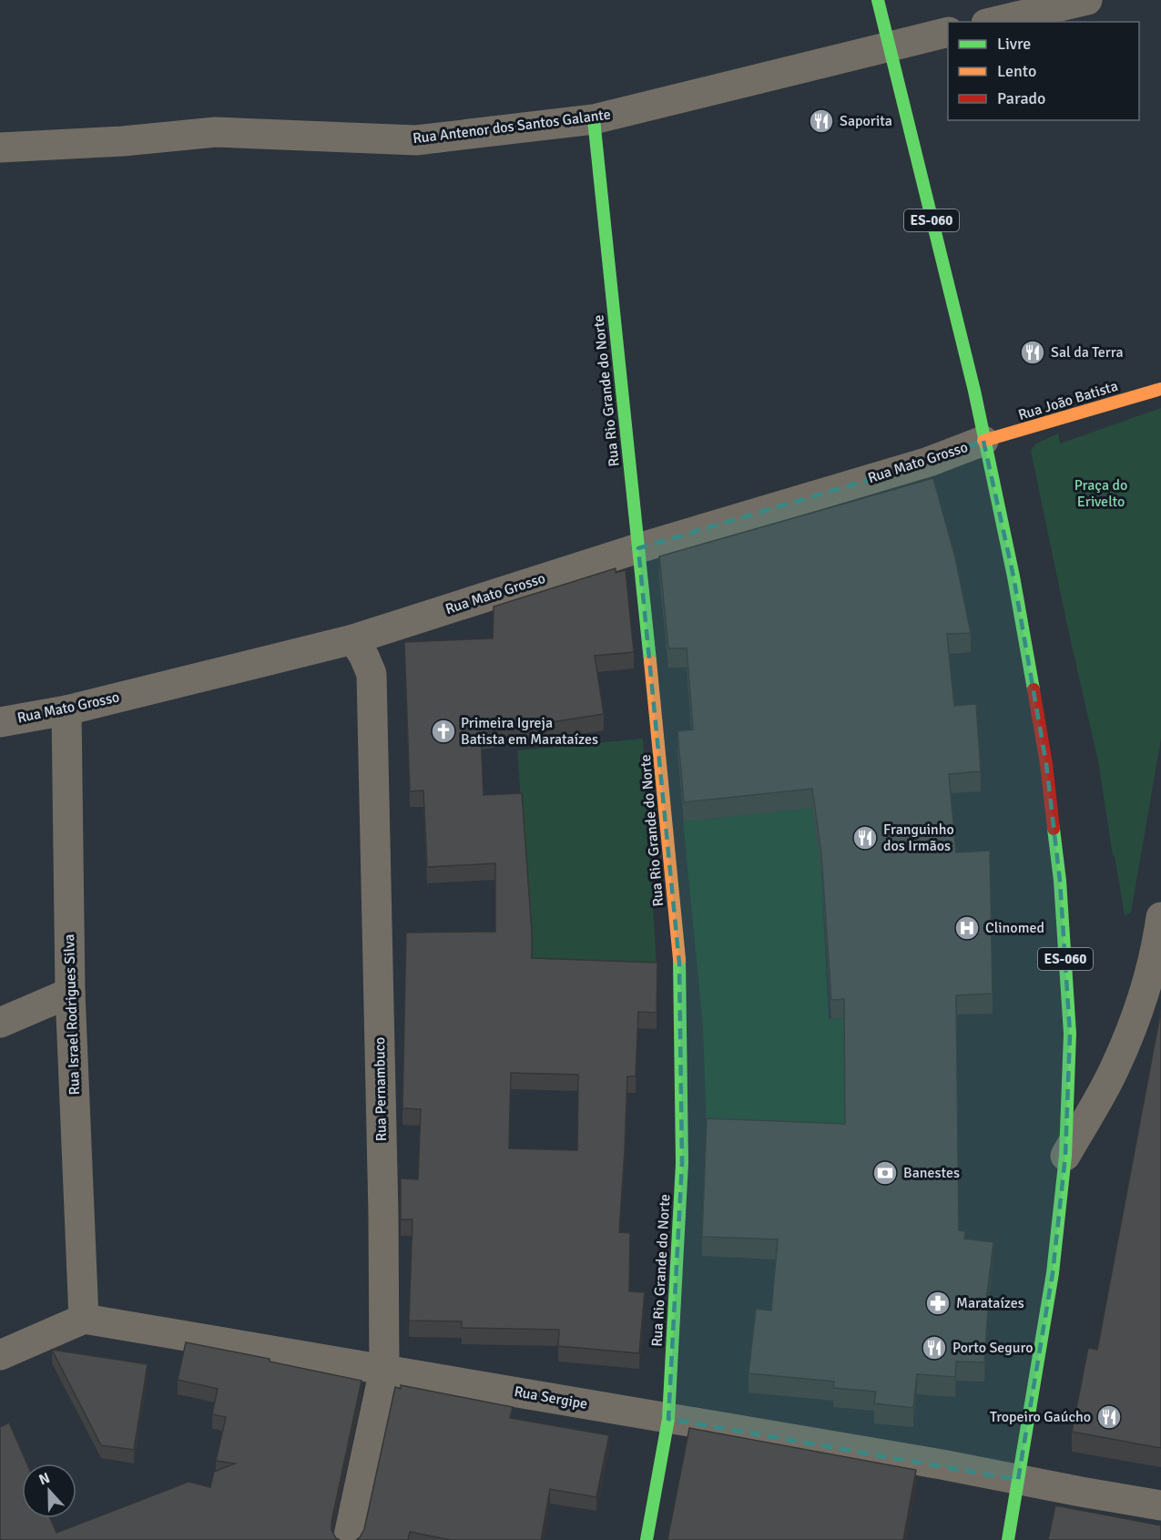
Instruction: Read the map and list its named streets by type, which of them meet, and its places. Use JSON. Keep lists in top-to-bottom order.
{
  "streets": {
    "street": [
      "Rua Antenor dos Santos Galante",
      "ES-060",
      "Rua Rio Grande do Norte",
      "Rua João Batista",
      "Rua Mato Grosso",
      "Rua Israel Rodrigues Silva",
      "Rua Pernambuco",
      "Rua Sergipe"
    ]
  },
  "crossings": [
    ["Rua Antenor dos Santos Galante", "ES-060"],
    ["Rua Antenor dos Santos Galante", "Rua Rio Grande do Norte"],
    ["ES-060", "Rua João Batista"],
    ["ES-060", "Rua Mato Grosso"],
    ["ES-060", "Rua Sergipe"],
    ["Rua Rio Grande do Norte", "Rua Mato Grosso"],
    ["Rua Rio Grande do Norte", "Rua Sergipe"],
    ["Rua João Batista", "Rua Mato Grosso"],
    ["Rua Mato Grosso", "Rua Israel Rodrigues Silva"],
    ["Rua Mato Grosso", "Rua Pernambuco"],
    ["Rua Israel Rodrigues Silva", "Rua Sergipe"],
    ["Rua Pernambuco", "Rua Sergipe"]
  ],
  "parks": ["Praça do Erivelto"],
  "places": {
    "restaurant": [
      "Saporita",
      "Sal da Terra",
      "Franguinho dos Irmãos",
      "Porto Seguro",
      "Tropeiro Gaúcho"
    ],
    "church": ["Primeira Igreja Batista em Marataízes"],
    "hospital": ["Clinomed"],
    "bank": ["Banestes"],
    "pharmacy": ["Marataízes"]
  },
  "legend": ["Livre", "Lento", "Parado"],
  "north": "top"
}
